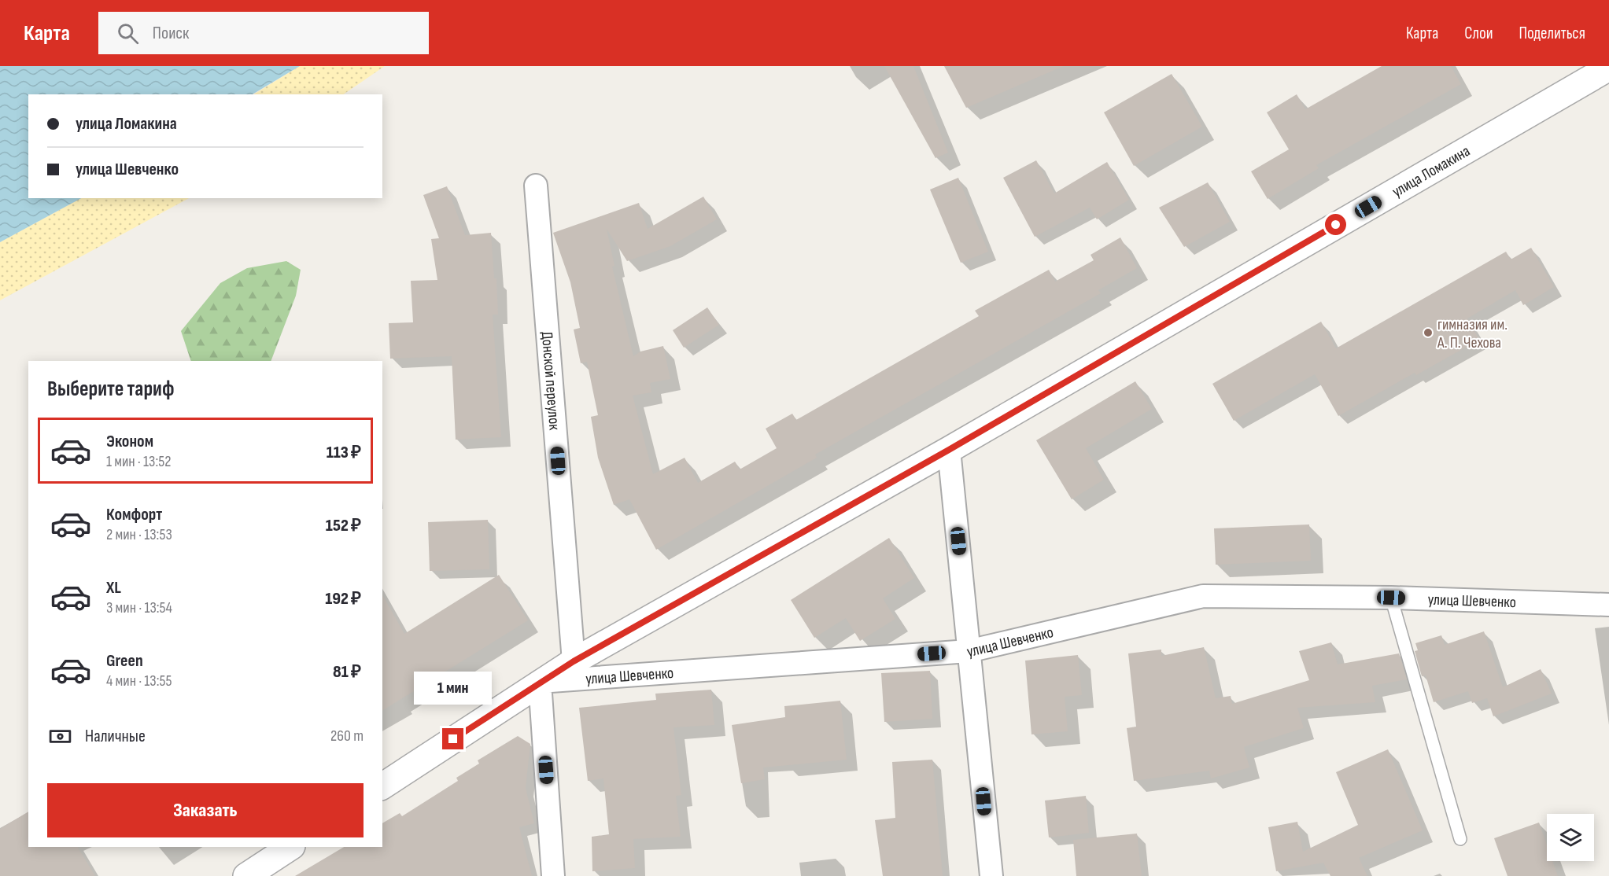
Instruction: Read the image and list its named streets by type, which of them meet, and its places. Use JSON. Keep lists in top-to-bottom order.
{
  "streets": {
    "street": ["улица Ломакина", "Донской переулок", "улица Шевченко"]
  },
  "crossings": [
    ["улица Ломакина", "Донской переулок"],
    ["улица Ломакина", "улица Шевченко"]
  ],
  "places": ["гимназия им. А. П. Чехова"],
  "page": {
    "header": "Карта",
    "search": "Поиск",
    "nav": ["Карта", "Слои", "Поделиться"],
    "banner": ["улица Ломакина", "улица Шевченко"],
    "heading": "Выберите тариф",
    "list": [
      {
        "name": "Эконом",
        "note": "1 мин · 13:52",
        "value": "113 ₽"
      },
      {
        "name": "Комфорт",
        "note": "2 мин · 13:53",
        "value": "152 ₽"
      },
      {
        "name": "XL",
        "note": "3 мин · 13:54",
        "value": "192 ₽"
      },
      {
        "name": "Green",
        "note": "4 мин · 13:55",
        "value": "81 ₽"
      }
    ],
    "bubble": "1 мин",
    "pay": ["Наличные", "260 m"],
    "buttons": "Заказать"
  }
}
